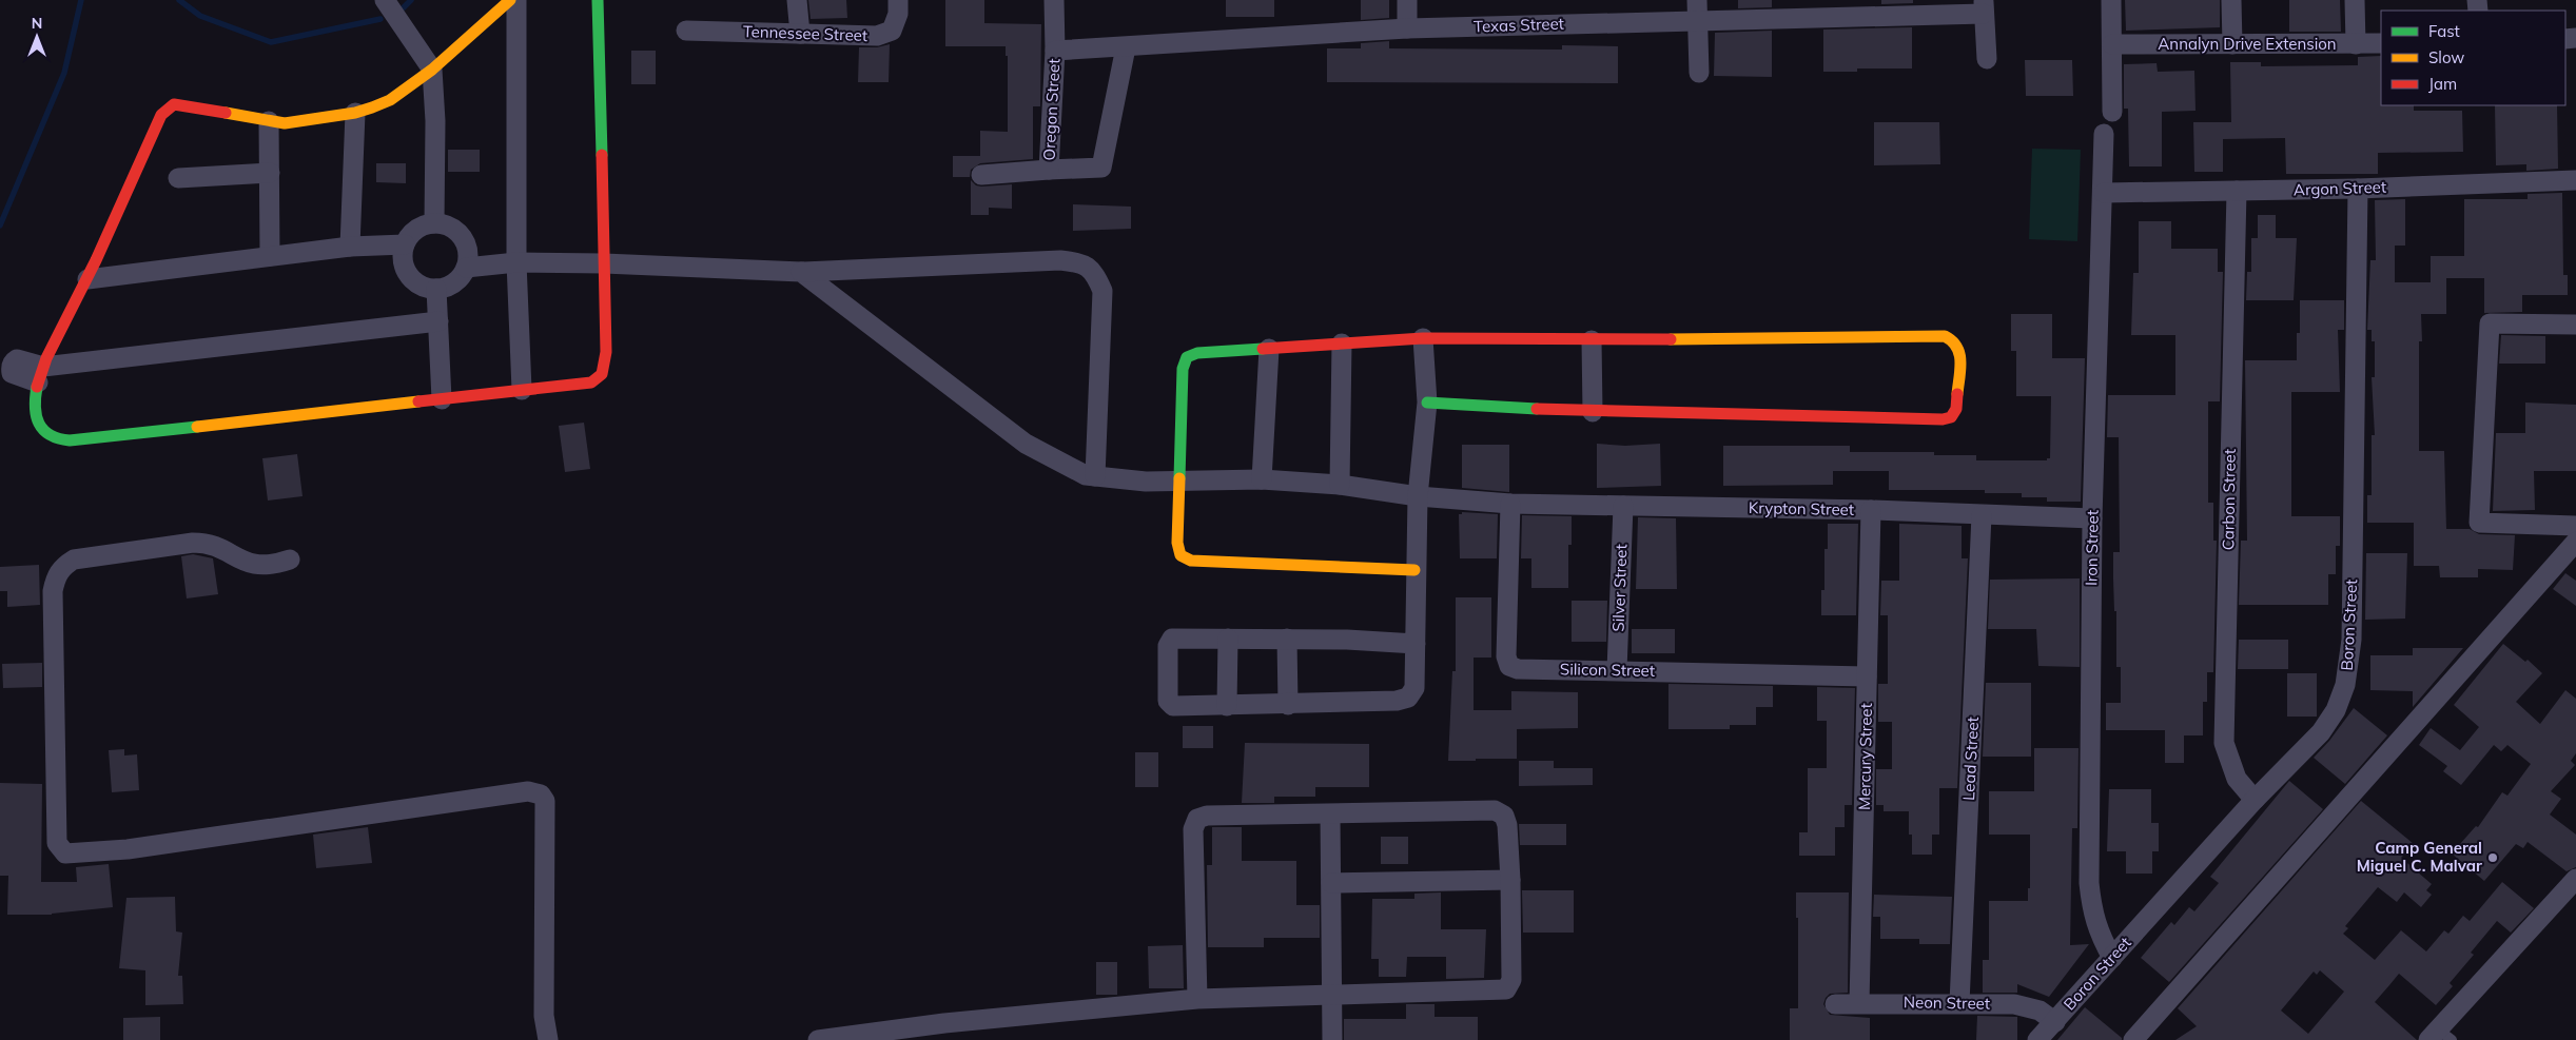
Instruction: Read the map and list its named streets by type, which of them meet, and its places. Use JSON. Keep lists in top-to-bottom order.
{
  "streets": {
    "street": [
      "Texas Street",
      "Tennessee Street",
      "Annalyn Drive Extension",
      "Oregon Street",
      "Argon Street",
      "Carbon Street",
      "Krypton Street",
      "Iron Street",
      "Silver Street",
      "Boron Street",
      "Silicon Street",
      "Mercury Street",
      "Lead Street",
      "Neon Street"
    ]
  },
  "crossings": [
    ["Texas Street", "Oregon Street"],
    ["Argon Street", "Carbon Street"],
    ["Argon Street", "Iron Street"],
    ["Argon Street", "Boron Street"],
    ["Carbon Street", "Boron Street"],
    ["Krypton Street", "Iron Street"],
    ["Krypton Street", "Silver Street"],
    ["Krypton Street", "Silicon Street"],
    ["Krypton Street", "Mercury Street"],
    ["Krypton Street", "Lead Street"],
    ["Iron Street", "Boron Street"],
    ["Silver Street", "Silicon Street"],
    ["Boron Street", "Neon Street"],
    ["Silicon Street", "Mercury Street"],
    ["Mercury Street", "Neon Street"],
    ["Lead Street", "Neon Street"]
  ],
  "places": ["Camp General Miguel C. Malvar"],
  "legend": ["Fast", "Slow", "Jam"],
  "north": "top"
}
